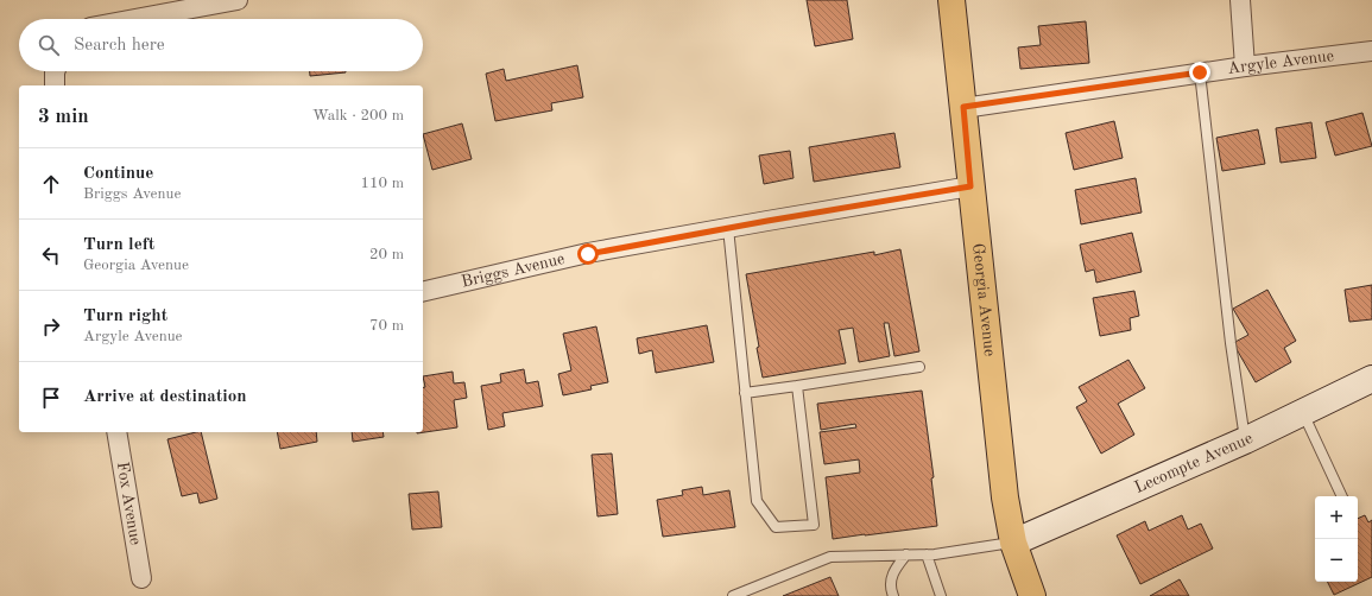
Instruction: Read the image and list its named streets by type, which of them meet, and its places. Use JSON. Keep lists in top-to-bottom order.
{
  "streets": {
    "main road": ["Georgia Avenue"],
    "street": [
      "Argyle Avenue",
      "Briggs Avenue",
      "Lecompte Avenue",
      "Fox Avenue"
    ]
  },
  "crossings": [
    ["Argyle Avenue", "Georgia Avenue"],
    ["Briggs Avenue", "Georgia Avenue"],
    ["Georgia Avenue", "Lecompte Avenue"]
  ],
  "page": {
    "search": "Search here",
    "heading": ["3 min", "Walk · 200 m"],
    "list": [
      ["Continue", "Briggs Avenue", "110 m"],
      ["Turn left", "Georgia Avenue", "20 m"],
      ["Turn right", "Argyle Avenue", "70 m"],
      "Arrive at destination"
    ],
    "map_buttons": ["+", "−"]
  }
}
